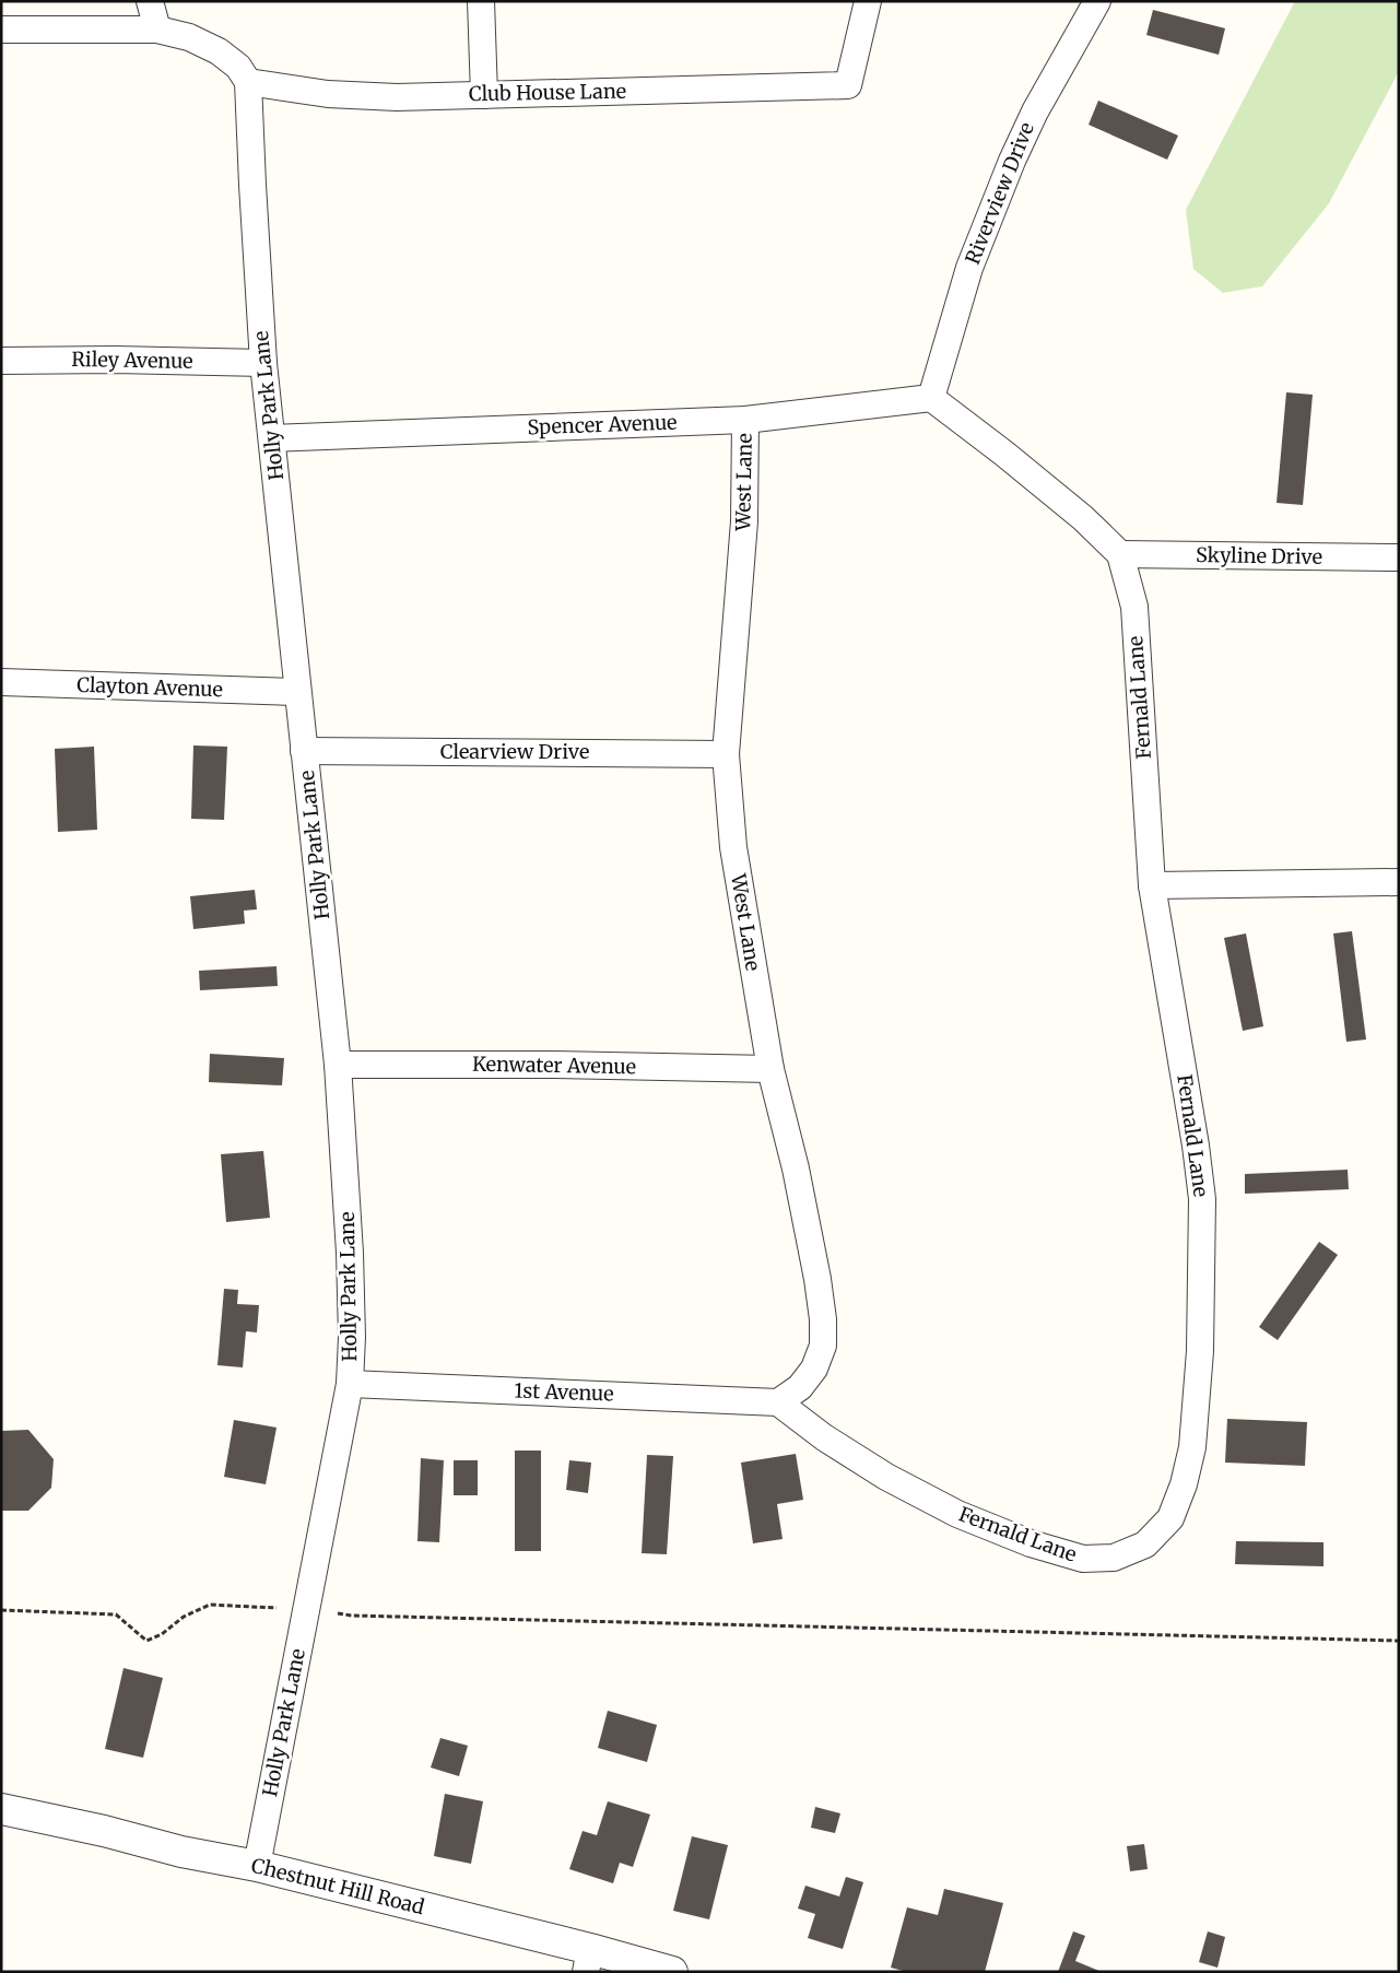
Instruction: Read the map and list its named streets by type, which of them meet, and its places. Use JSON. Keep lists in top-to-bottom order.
{
  "streets": {
    "street": [
      "Club House Lane",
      "Riverview Drive",
      "Riley Avenue",
      "Holly Park Lane",
      "Spencer Avenue",
      "West Lane",
      "Skyline Drive",
      "Clayton Avenue",
      "Fernald Lane",
      "Clearview Drive",
      "Kenwater Avenue",
      "1st Avenue",
      "Chestnut Hill Road"
    ]
  },
  "crossings": [
    ["Club House Lane", "Holly Park Lane"],
    ["Riverview Drive", "Spencer Avenue"],
    ["Riley Avenue", "Holly Park Lane"],
    ["Holly Park Lane", "Spencer Avenue"],
    ["Holly Park Lane", "Clayton Avenue"],
    ["Holly Park Lane", "Clearview Drive"],
    ["Holly Park Lane", "Kenwater Avenue"],
    ["Holly Park Lane", "1st Avenue"],
    ["Holly Park Lane", "Chestnut Hill Road"],
    ["Spencer Avenue", "West Lane"],
    ["West Lane", "Fernald Lane"],
    ["West Lane", "Clearview Drive"],
    ["West Lane", "Kenwater Avenue"],
    ["West Lane", "1st Avenue"],
    ["Skyline Drive", "Fernald Lane"],
    ["Fernald Lane", "1st Avenue"]
  ]
}
